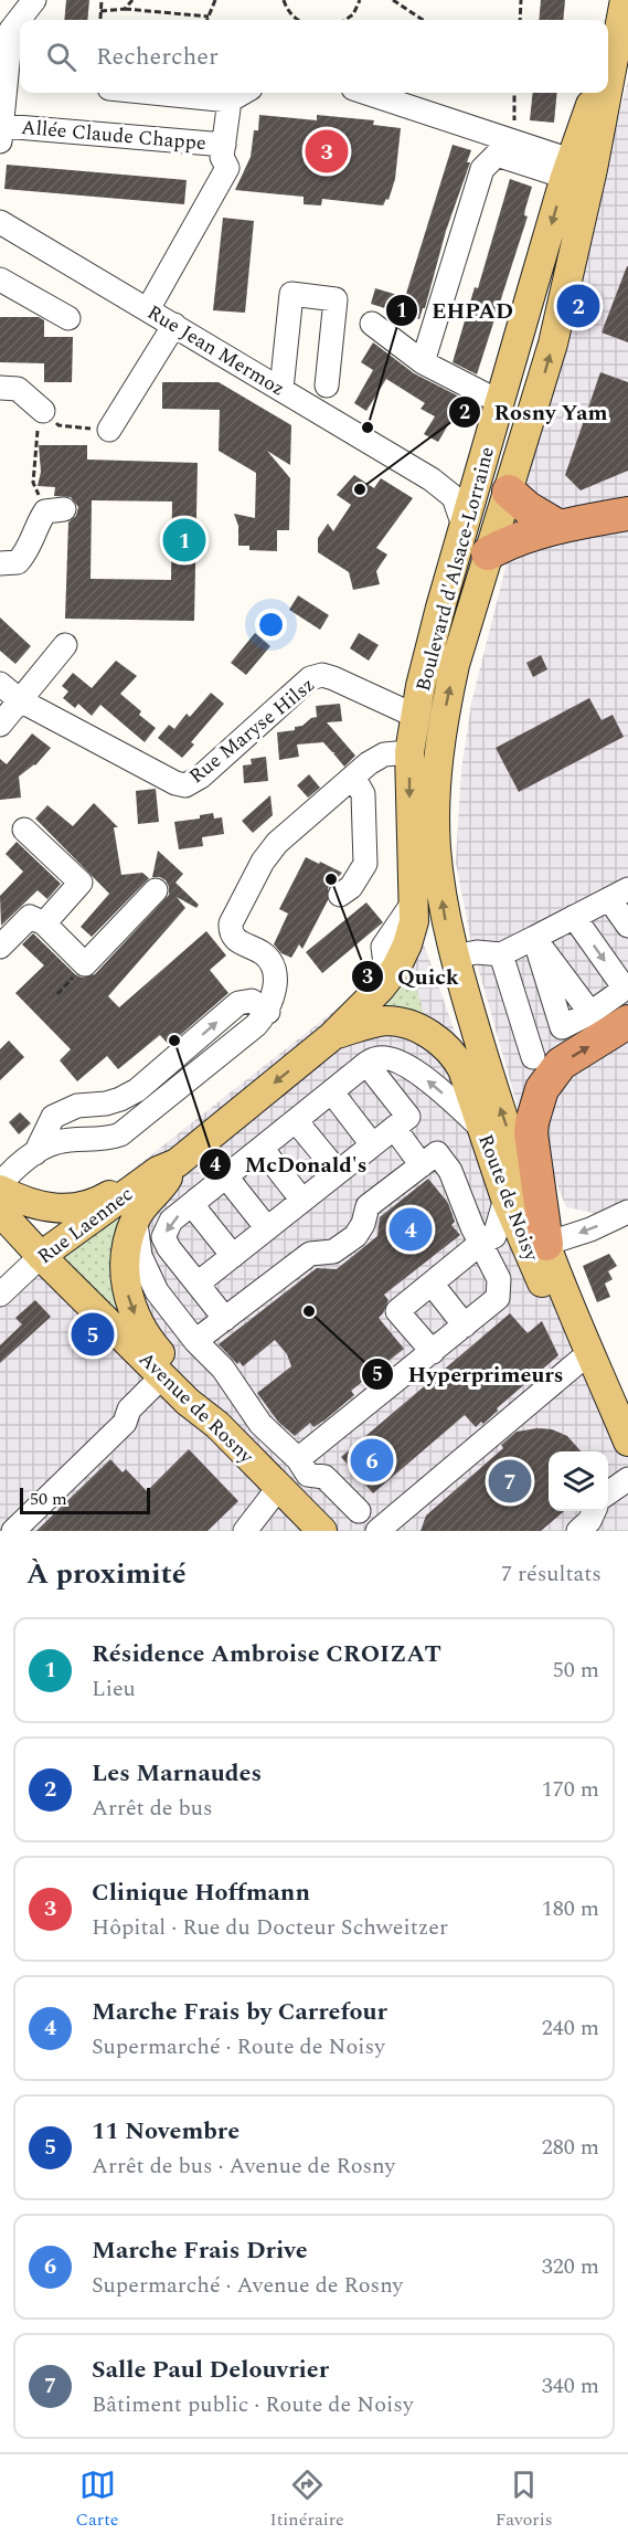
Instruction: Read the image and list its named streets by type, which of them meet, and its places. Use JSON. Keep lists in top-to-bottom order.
{
  "streets": {
    "main road": [
      "Boulevard d'Alsace-Lorraine",
      "Route de Noisy",
      "Rue Laennec",
      "Avenue de Rosny"
    ],
    "street": ["Allée Claude Chappe", "Rue Jean Mermoz", "Rue Maryse Hilsz"]
  },
  "crossings": [
    ["Rue Jean Mermoz", "Boulevard d'Alsace-Lorraine"],
    ["Boulevard d'Alsace-Lorraine", "Rue Maryse Hilsz"],
    ["Boulevard d'Alsace-Lorraine", "Route de Noisy"],
    ["Boulevard d'Alsace-Lorraine", "Rue Laennec"],
    ["Route de Noisy", "Rue Laennec"],
    ["Rue Laennec", "Avenue de Rosny"]
  ],
  "places": [
    "EHPAD",
    "Rosny Yam",
    "Quick",
    "McDonald's",
    "Hyperprimeurs"
  ],
  "scale_bar": "50 m",
  "page": {
    "search": "Rechercher",
    "pins": [
      "3",
      "2",
      "1",
      "4",
      "5",
      "6",
      "7"
    ],
    "scale": "50 m",
    "heading": ["À proximité", "7 résultats"],
    "list": [
      {
        "mark": "1",
        "name": "Résidence Ambroise CROIZAT",
        "note": "Lieu",
        "value": "50 m"
      },
      {
        "mark": "2",
        "name": "Les Marnaudes",
        "note": "Arrêt de bus",
        "value": "170 m"
      },
      {
        "mark": "3",
        "name": "Clinique Hoffmann",
        "note": "Hôpital · Rue du Docteur Schweitzer",
        "value": "180 m"
      },
      {
        "mark": "4",
        "name": "Marche Frais by Carrefour",
        "note": "Supermarché · Route de Noisy",
        "value": "240 m"
      },
      {
        "mark": "5",
        "name": "11 Novembre",
        "note": "Arrêt de bus · Avenue de Rosny",
        "value": "280 m"
      },
      {
        "mark": "6",
        "name": "Marche Frais Drive",
        "note": "Supermarché · Avenue de Rosny",
        "value": "320 m"
      },
      {
        "mark": "7",
        "name": "Salle Paul Delouvrier",
        "note": "Bâtiment public · Route de Noisy",
        "value": "340 m"
      }
    ],
    "nav": ["Carte", "Itinéraire", "Favoris"]
  }
}
